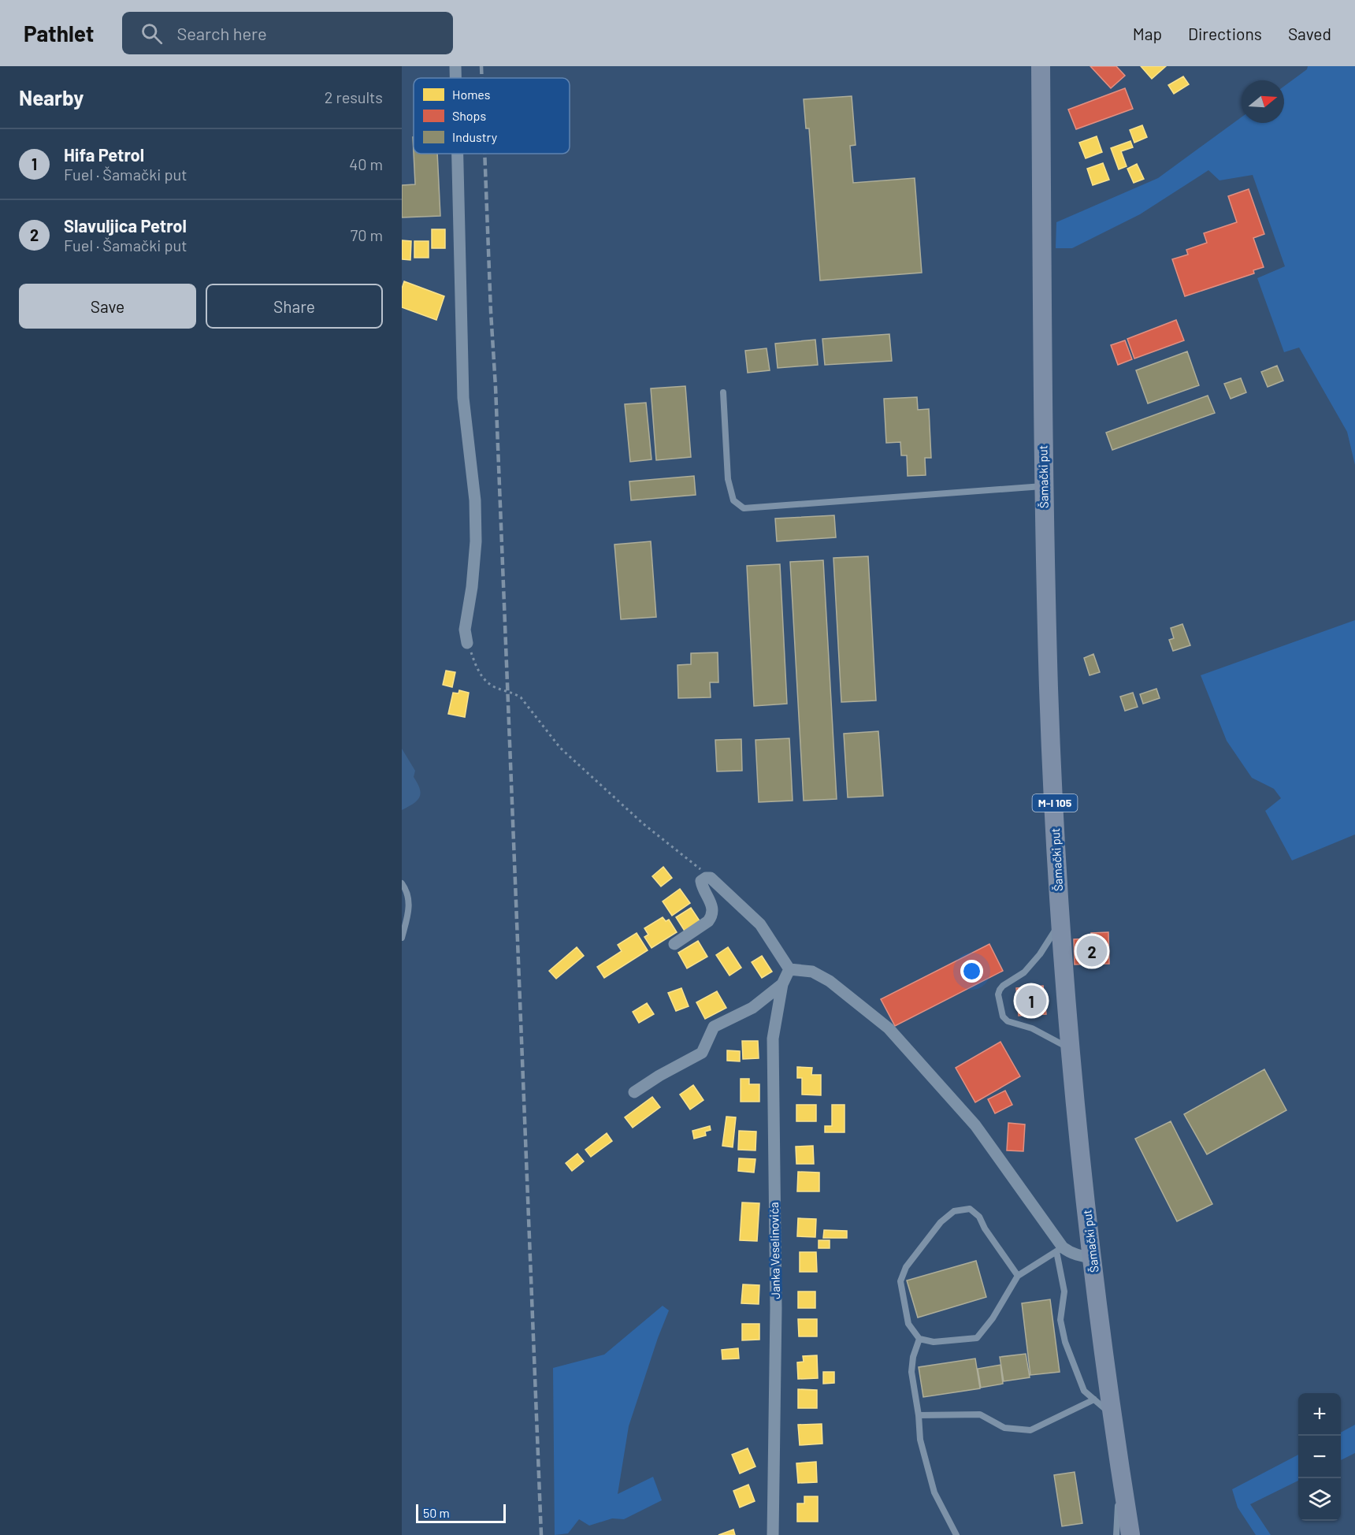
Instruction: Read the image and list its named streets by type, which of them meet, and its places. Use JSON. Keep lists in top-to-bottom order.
{
  "streets": {
    "main road": ["Šamački put", "M-I 105"],
    "street": ["Janka Veselinovića"]
  },
  "legend": ["Homes", "Shops", "Industry"],
  "scale_bar": "50 m",
  "north": "right",
  "page": {
    "header": "Pathlet",
    "search": "Search here",
    "nav": ["Map", "Directions", "Saved"],
    "heading": ["Nearby", "2 results"],
    "list": [
      {
        "mark": "1",
        "name": "Hifa Petrol",
        "note": "Fuel · Šamački put",
        "value": "40 m"
      },
      {
        "mark": "2",
        "name": "Slavuljica Petrol",
        "note": "Fuel · Šamački put",
        "value": "70 m"
      }
    ],
    "buttons": ["Save", "Share"],
    "pins": ["2", "1"],
    "map_buttons": ["+", "−"],
    "scale": "50 m"
  }
}
